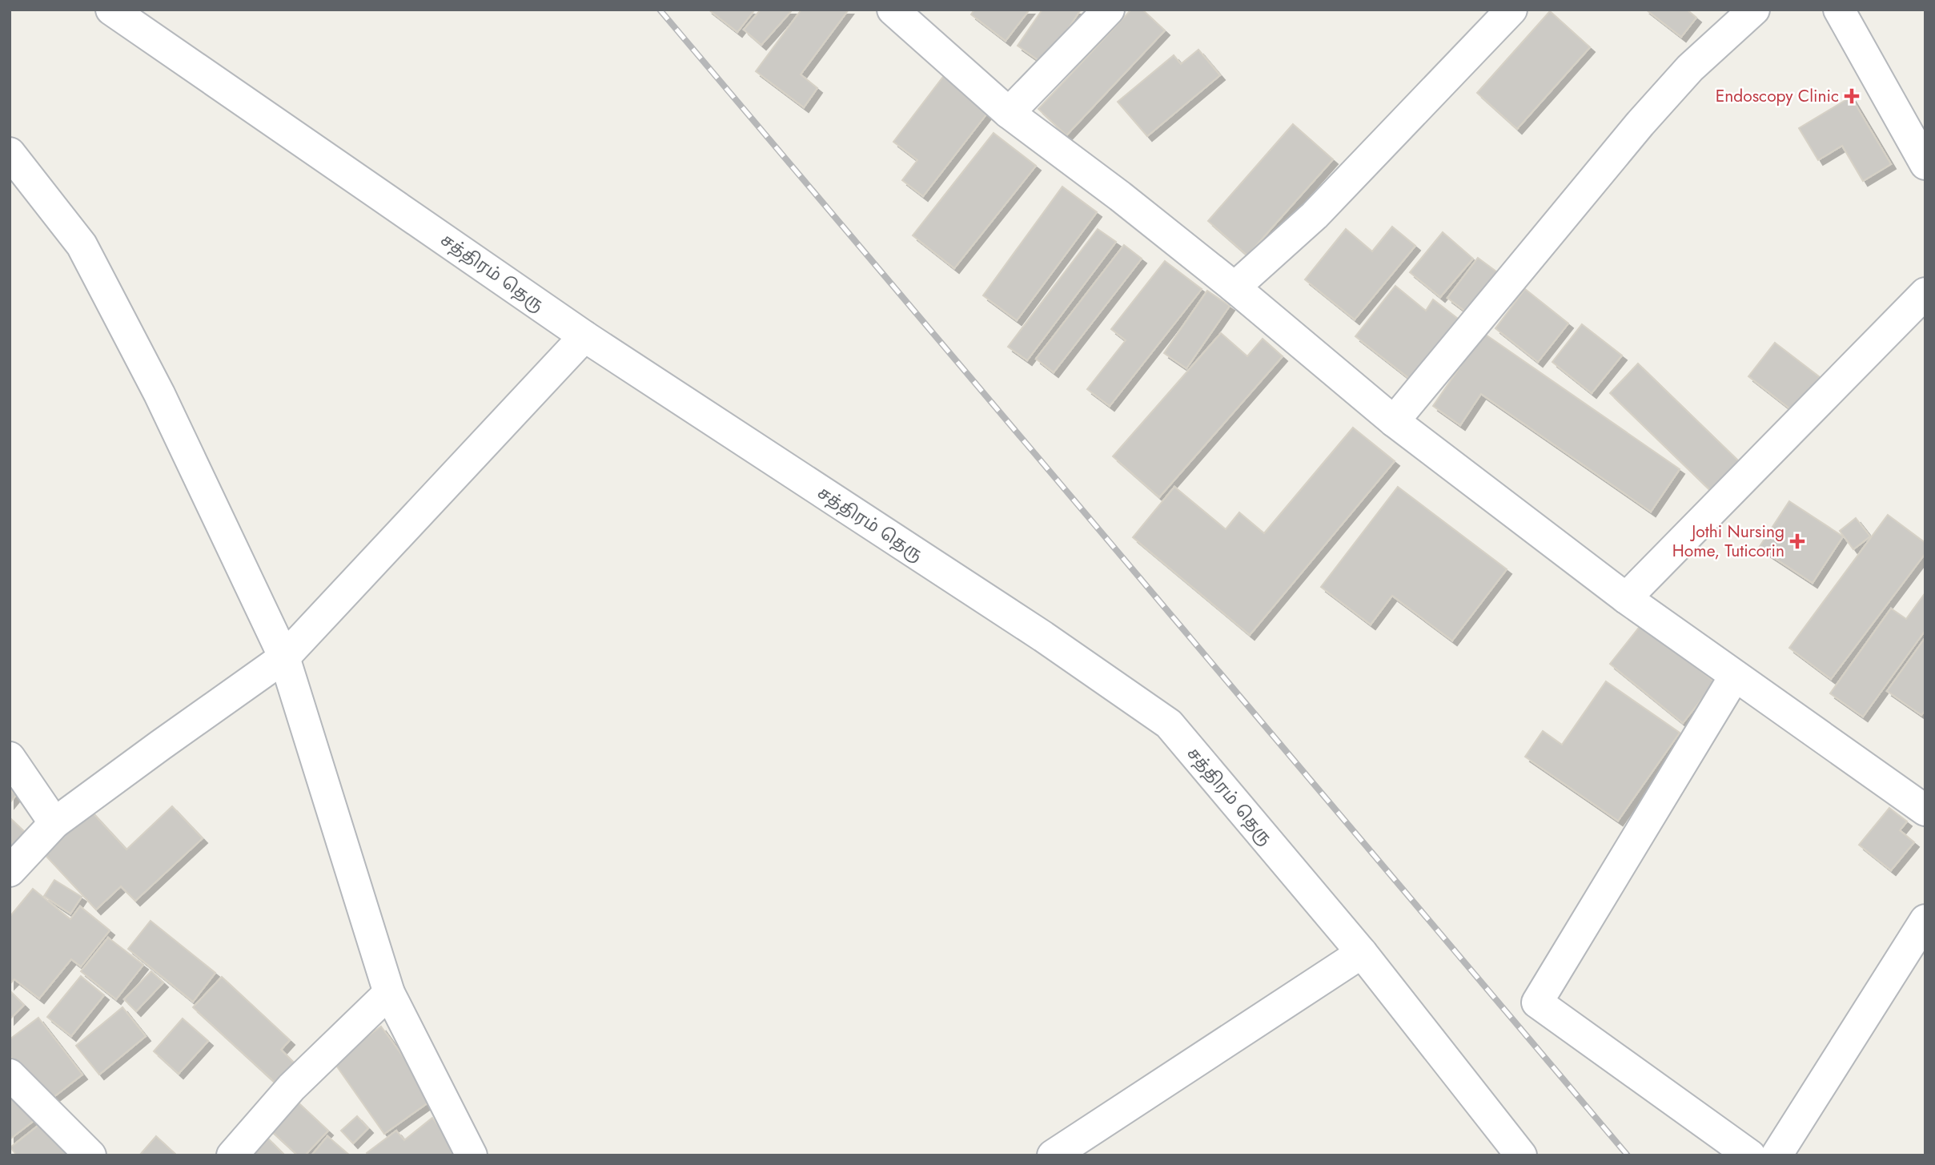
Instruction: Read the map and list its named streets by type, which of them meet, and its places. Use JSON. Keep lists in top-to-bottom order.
{
  "streets": {
    "street": ["சத்திரம் தெரு"]
  },
  "places": {
    "health": ["Endoscopy Clinic", "Jothi Nursing Home, Tuticorin"]
  }
}
